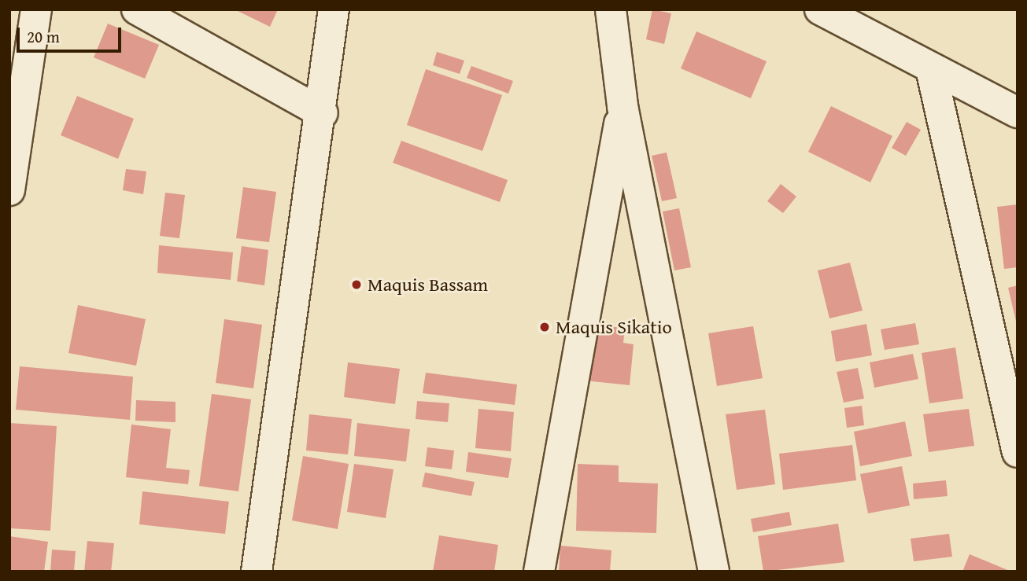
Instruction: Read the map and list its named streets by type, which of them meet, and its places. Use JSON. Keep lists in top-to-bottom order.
{
  "places": ["Maquis Bassam", "Maquis Sikatio"],
  "scale_bar": "20 m"
}
